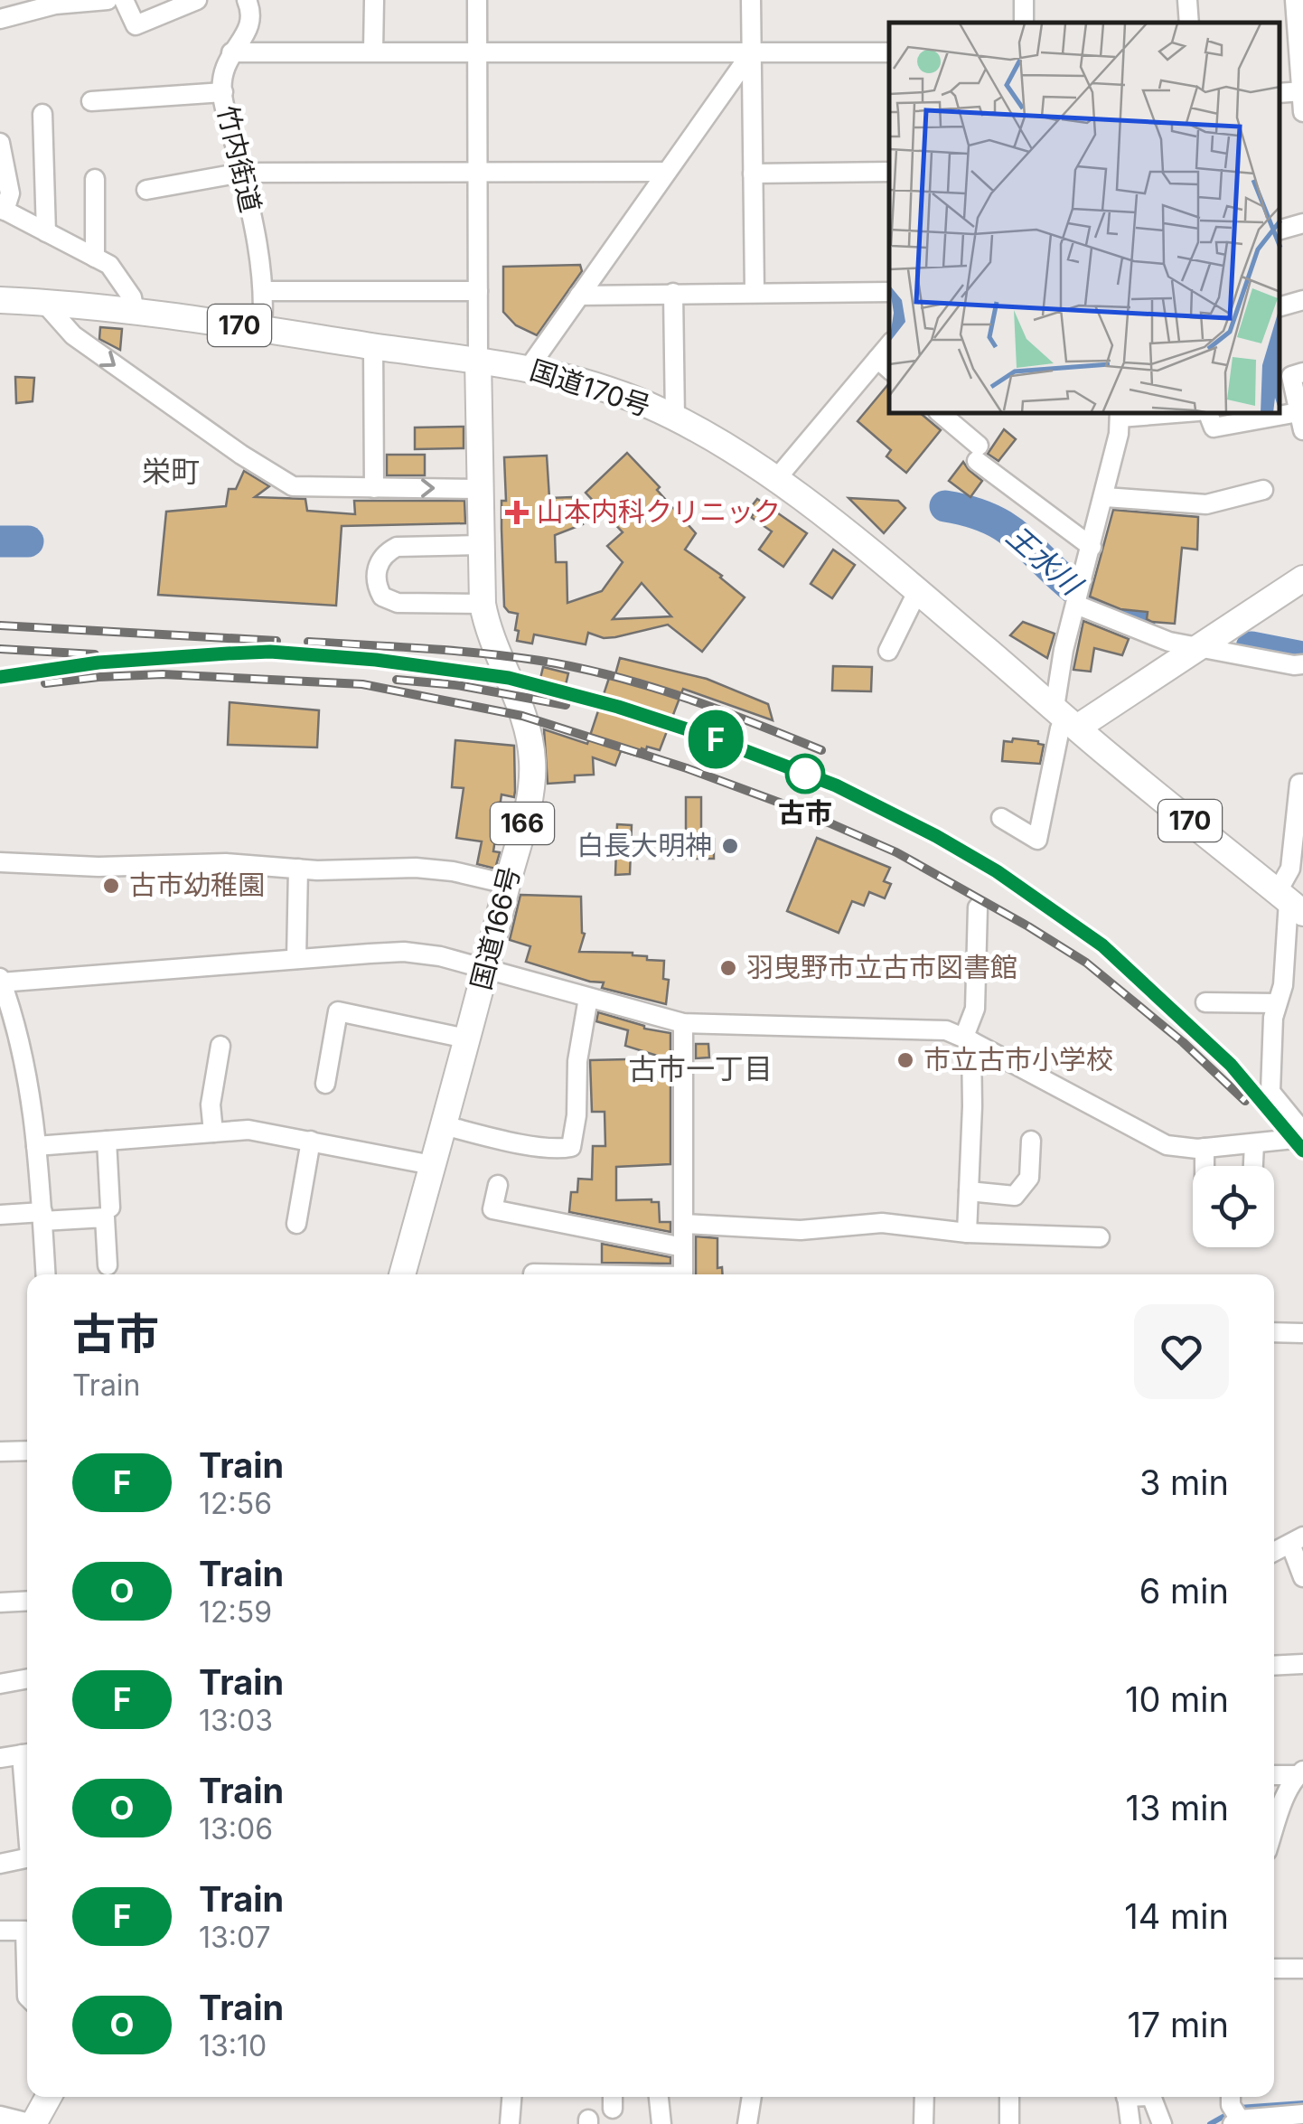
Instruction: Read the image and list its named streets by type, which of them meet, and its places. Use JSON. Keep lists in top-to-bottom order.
{
  "streets": {
    "highway": [
      "170",
      "国道170号",
      "166",
      "国道166号"
    ],
    "street": ["竹内街道"]
  },
  "crossings": [
    ["竹内街道", "国道170号"],
    ["国道170号", "国道166号"]
  ],
  "districts": ["栄町", "古市一丁目"],
  "water": ["王水川"],
  "places": {
    "health": ["山本内科クリニック"],
    "other": [
      "古市",
      "白長大明神",
      "古市幼稚園",
      "羽曳野市立古市図書館",
      "市立古市小学校"
    ]
  },
  "page": {
    "on_map": "F",
    "heading": ["古市", "Train"],
    "list": [
      {
        "mark": "F",
        "name": "Train",
        "note": "12:56",
        "value": "3 min"
      },
      {
        "mark": "O",
        "name": "Train",
        "note": "12:59",
        "value": "6 min"
      },
      {
        "mark": "F",
        "name": "Train",
        "note": "13:03",
        "value": "10 min"
      },
      {
        "mark": "O",
        "name": "Train",
        "note": "13:06",
        "value": "13 min"
      },
      {
        "mark": "F",
        "name": "Train",
        "note": "13:07",
        "value": "14 min"
      },
      {
        "mark": "O",
        "name": "Train",
        "note": "13:10",
        "value": "17 min"
      }
    ]
  }
}
